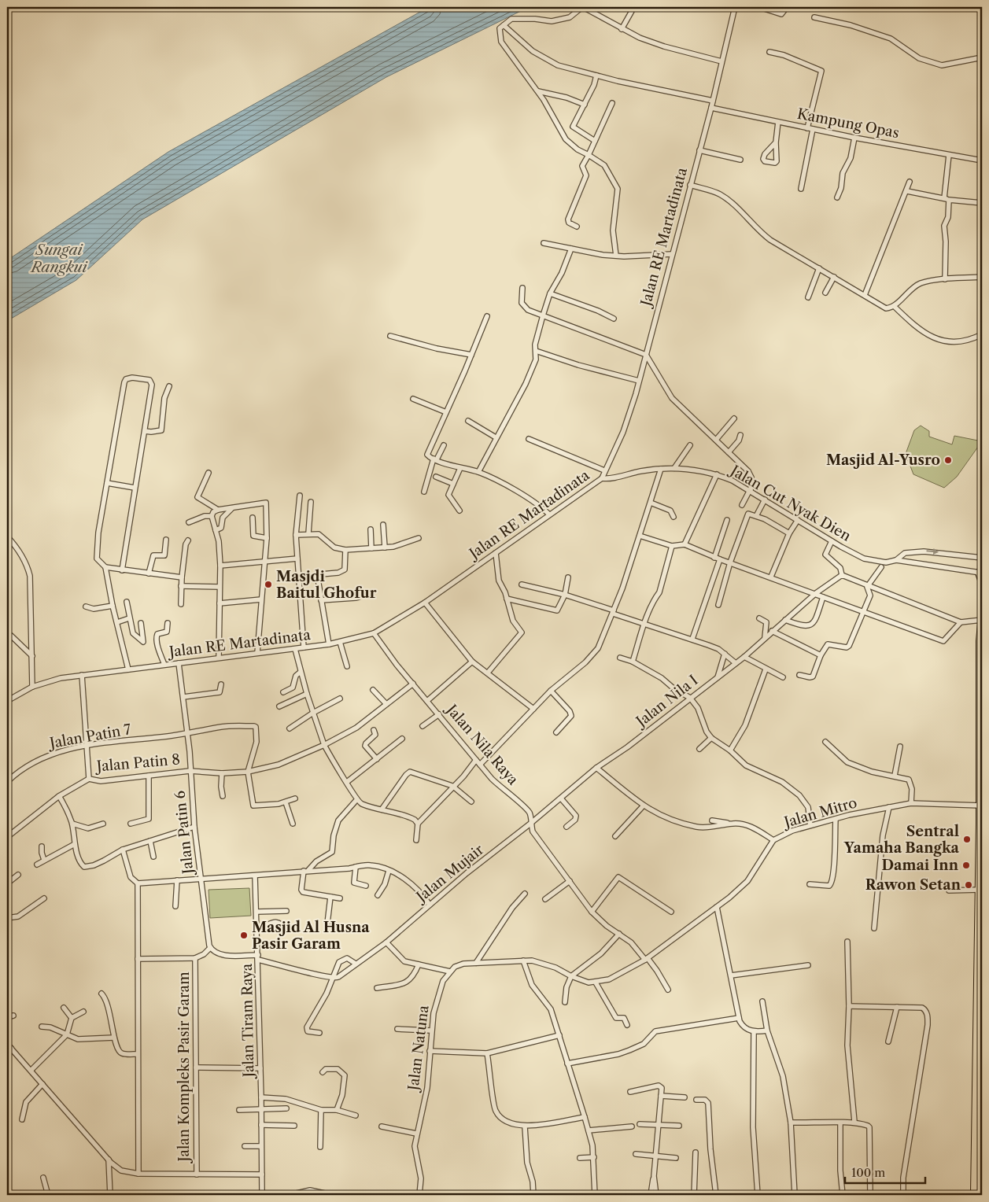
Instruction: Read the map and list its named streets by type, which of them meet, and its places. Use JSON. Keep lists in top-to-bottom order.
{
  "streets": {
    "street": [
      "Kampung Opas",
      "Jalan RE Martadinata",
      "Jalan Cut Nyak Dien",
      "Jalan Nila I",
      "Jalan Patin 7",
      "Jalan Nila Raya",
      "Jalan Patin 8",
      "Jalan Mitro",
      "Jalan Patin 6",
      "Jalan Mujair",
      "Jalan Tiram Raya",
      "Jalan Natuna",
      "Jalan Kompleks Pasir Garam"
    ]
  },
  "crossings": [
    ["Kampung Opas", "Jalan RE Martadinata"],
    ["Jalan RE Martadinata", "Jalan Cut Nyak Dien"],
    ["Jalan RE Martadinata", "Jalan Nila Raya"],
    ["Jalan RE Martadinata", "Jalan Patin 6"],
    ["Jalan Nila I", "Jalan Nila Raya"],
    ["Jalan Nila I", "Jalan Mujair"],
    ["Jalan Patin 7", "Jalan Patin 8"],
    ["Jalan Patin 7", "Jalan Patin 6"],
    ["Jalan Nila Raya", "Jalan Patin 8"],
    ["Jalan Nila Raya", "Jalan Mitro"],
    ["Jalan Nila Raya", "Jalan Mujair"],
    ["Jalan Patin 8", "Jalan Patin 6"]
  ],
  "water": ["Sungai Rangkui"],
  "places": [
    "Masjid Al-Yusro",
    "Masjdi Baitul Ghofur",
    "Sentral Yamaha Bangka",
    "Damai Inn",
    "Rawon Setan",
    "Masjid Al Husna Pasir Garam"
  ],
  "scale_bar": "100 m"
}
